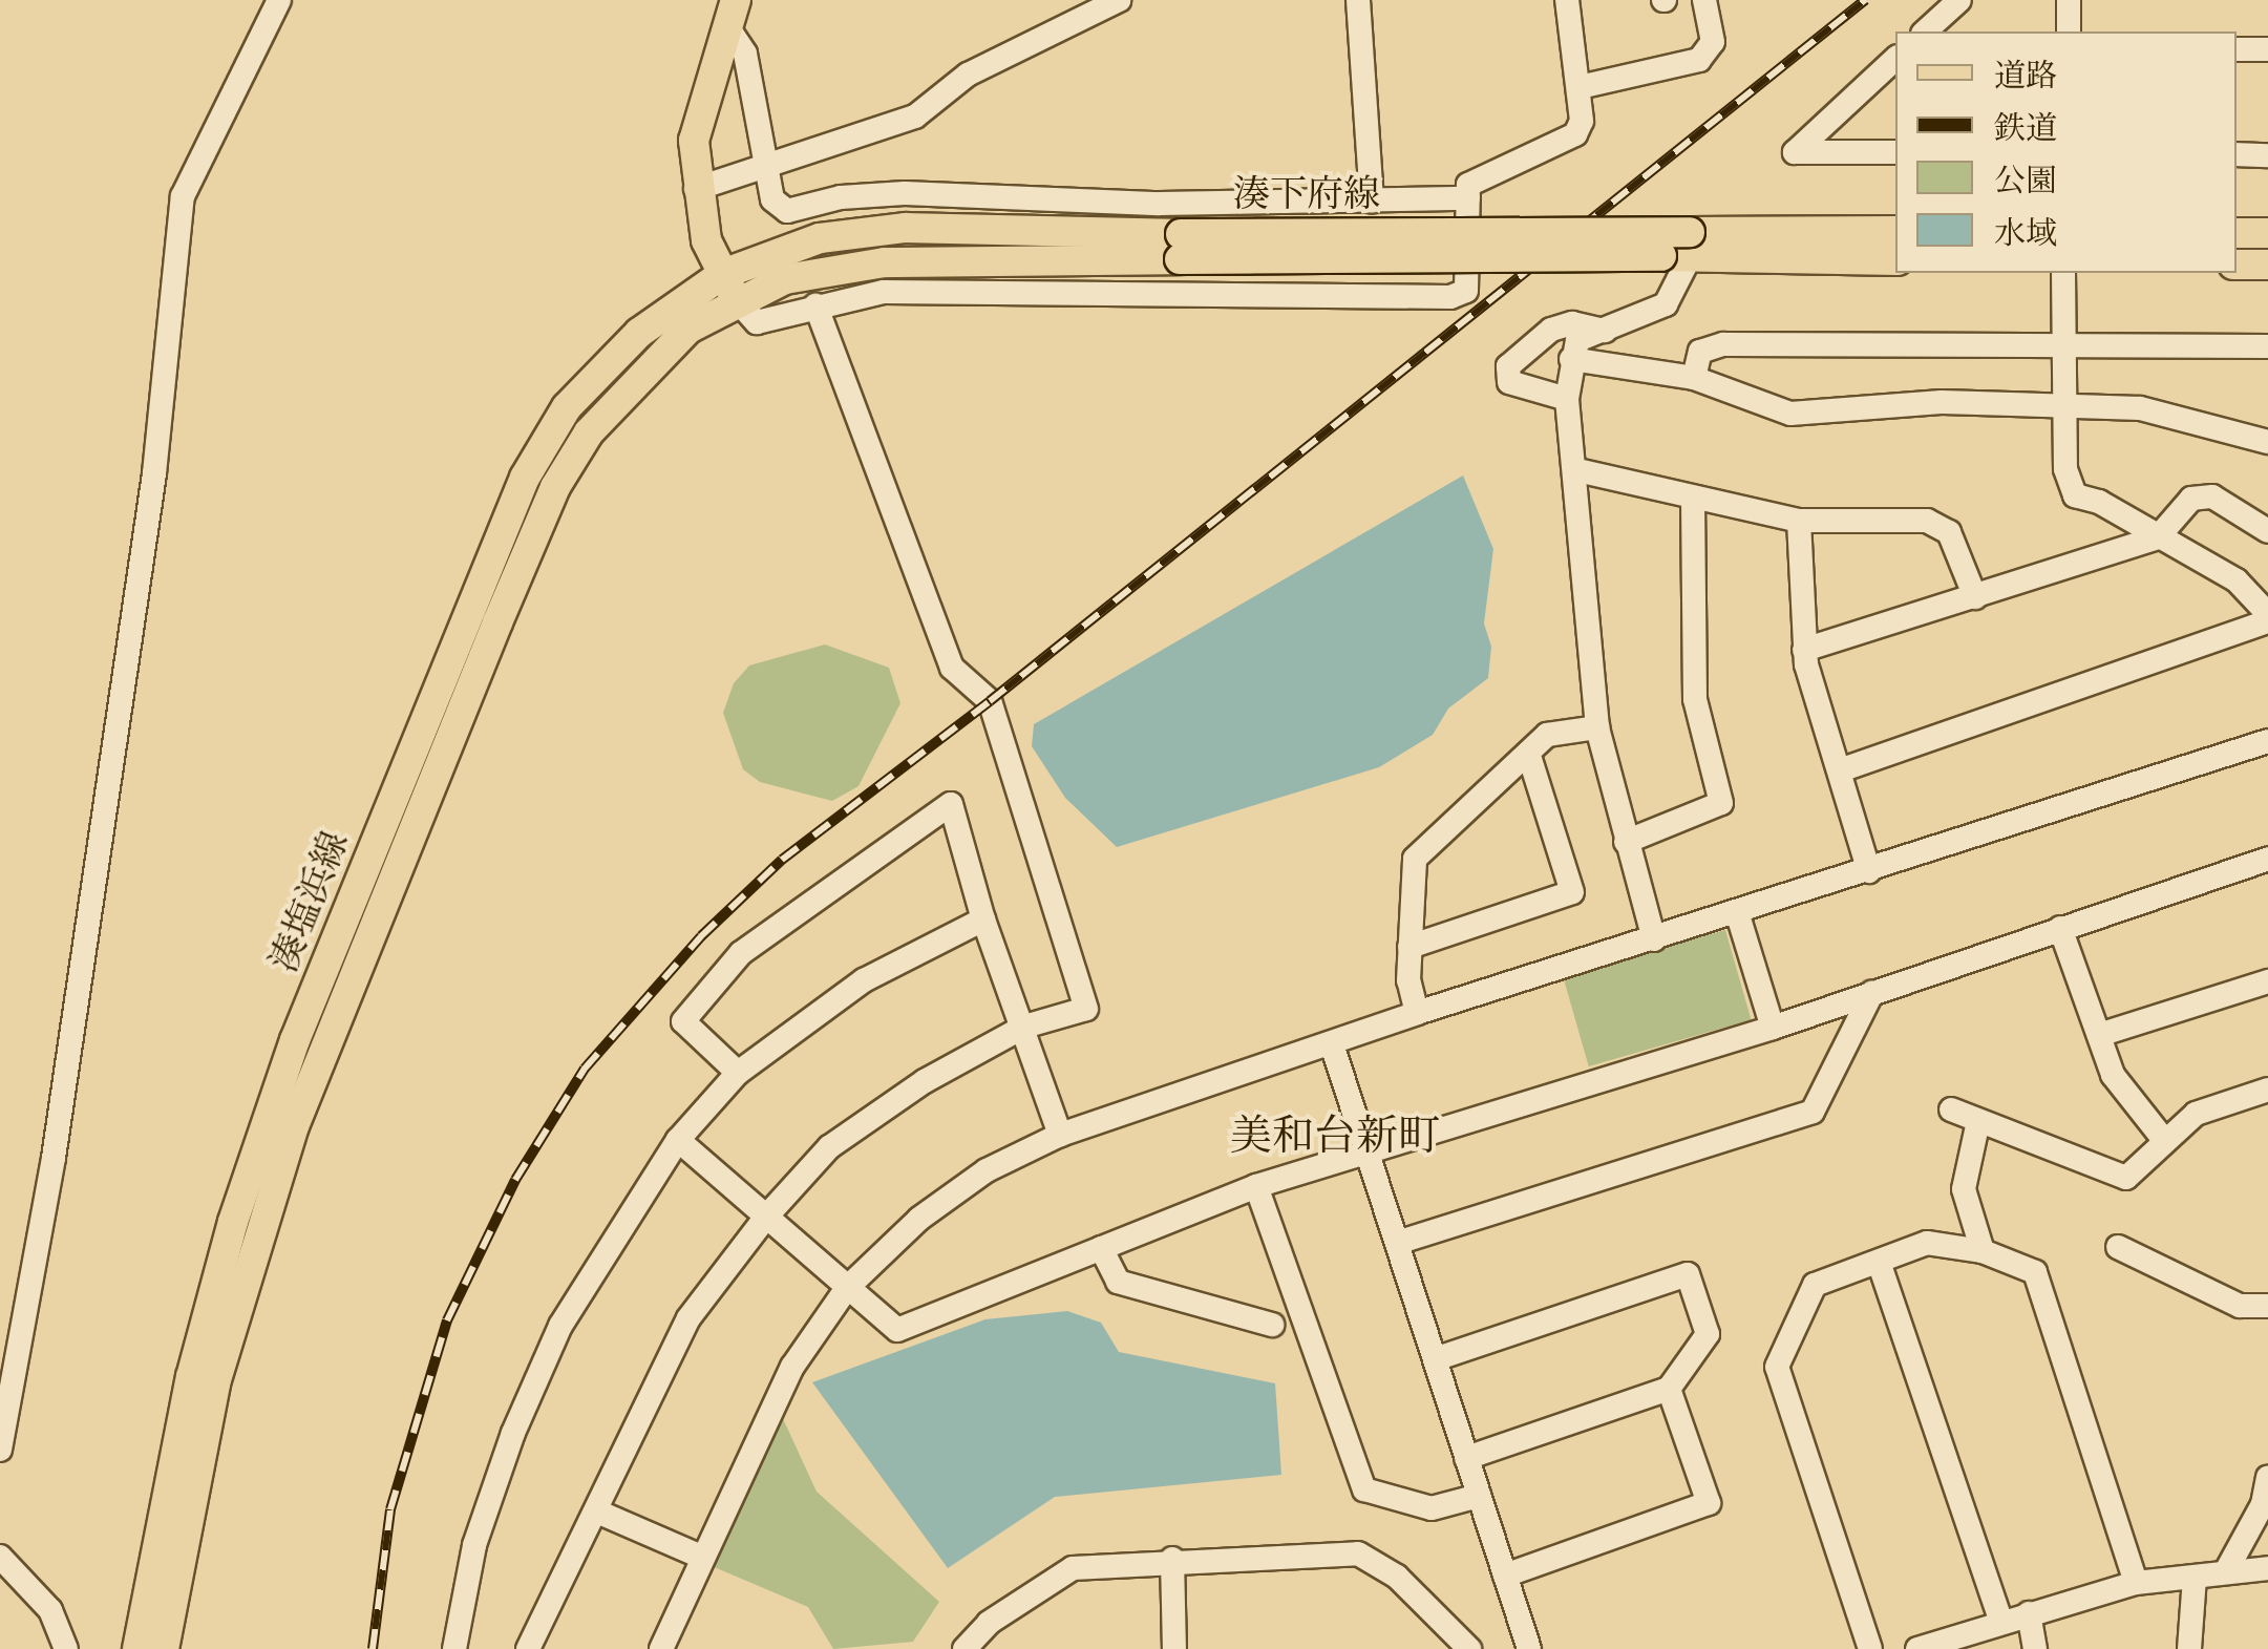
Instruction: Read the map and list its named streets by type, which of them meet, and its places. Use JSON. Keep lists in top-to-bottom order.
{
  "streets": {
    "main road": ["湊下府線", "湊塩浜線"]
  },
  "crossings": [
    ["湊下府線", "湊塩浜線"]
  ],
  "districts": ["美和台新町"],
  "legend": [
    "道路",
    "鉄道",
    "公園",
    "水域"
  ]
}
